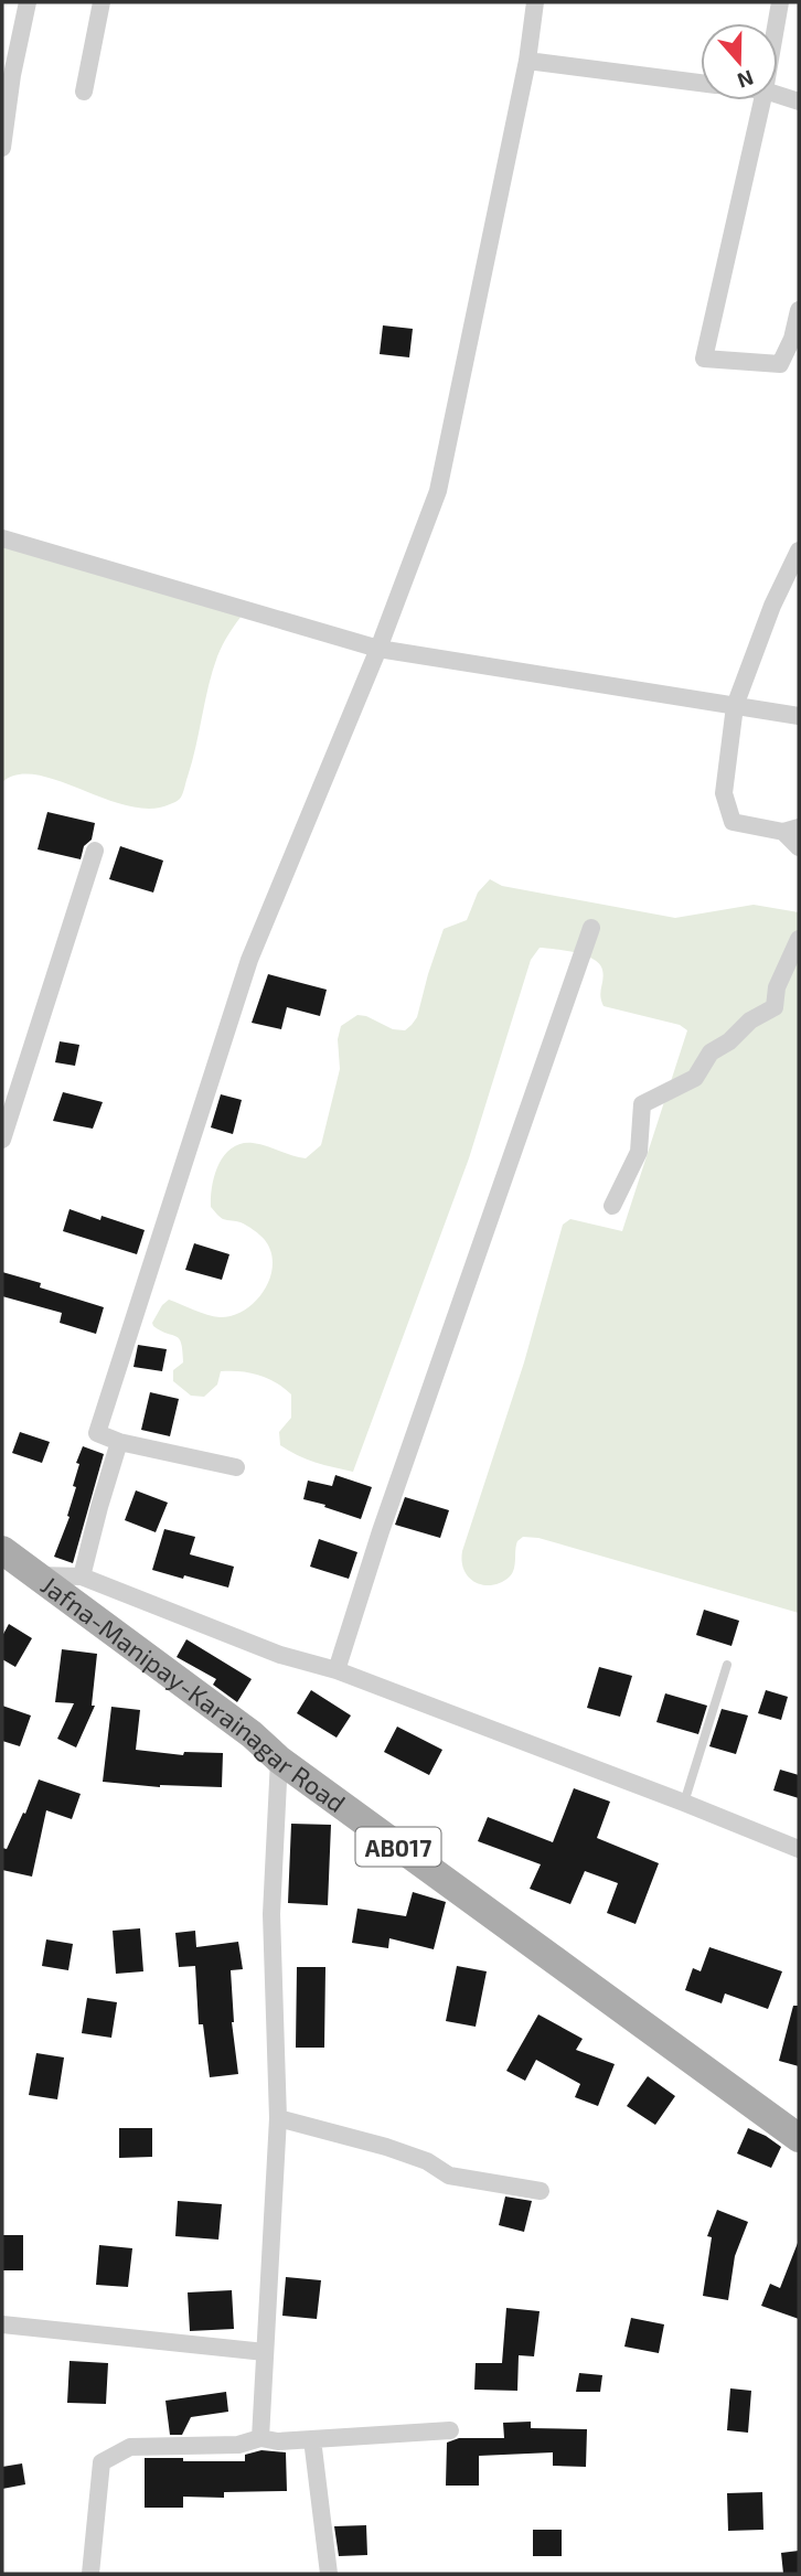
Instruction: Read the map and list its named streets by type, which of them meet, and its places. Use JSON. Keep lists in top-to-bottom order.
{
  "streets": {
    "main road": ["Jafna-Manipay-Karainagar Road", "AB017"]
  },
  "north": "bottom"
}
